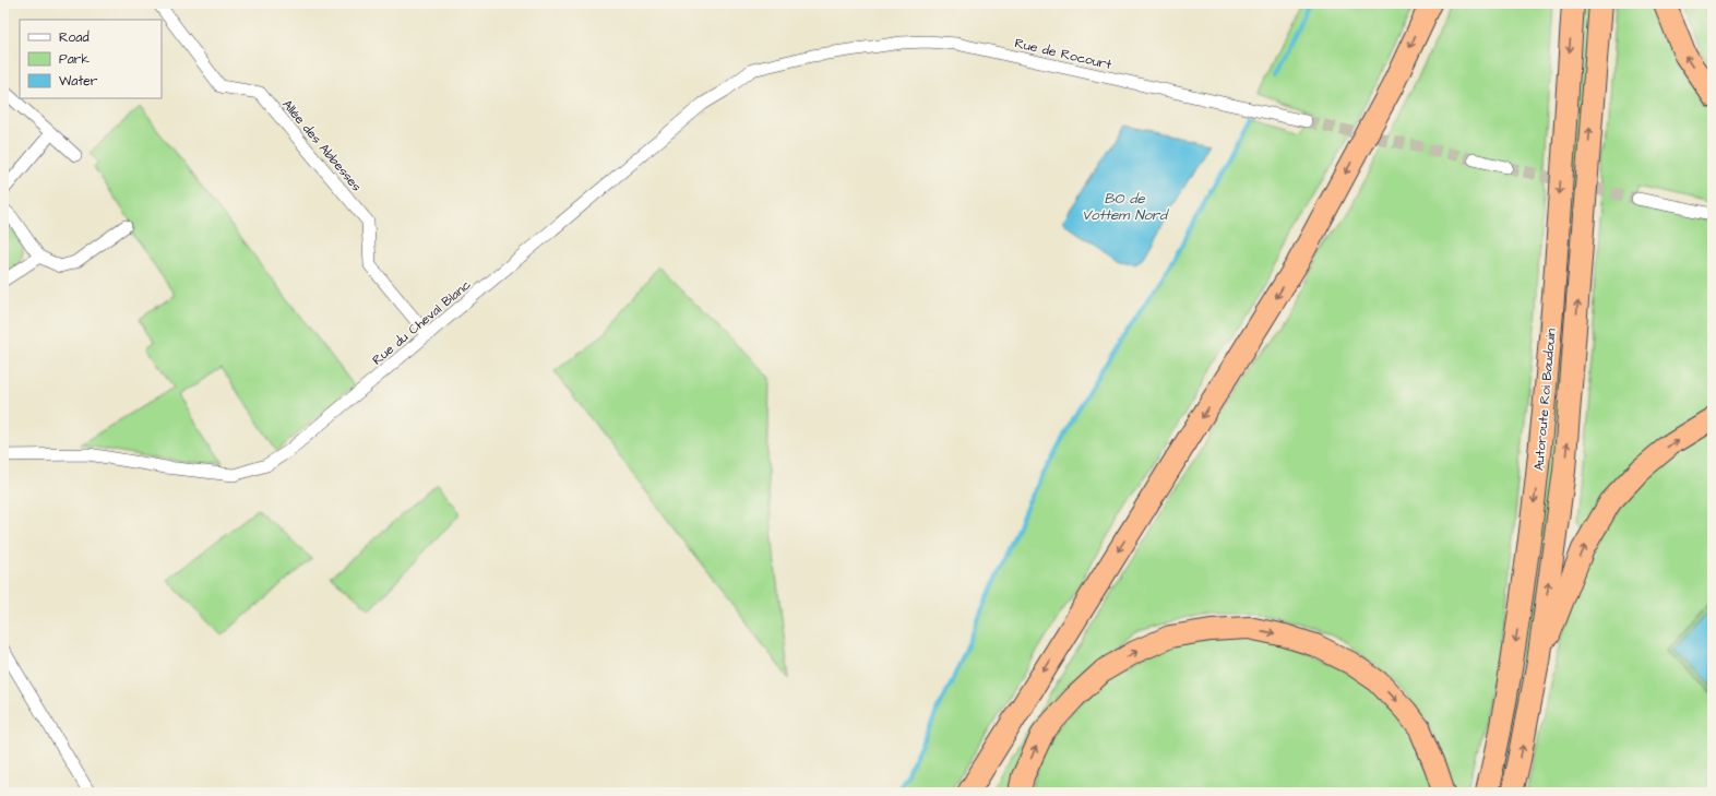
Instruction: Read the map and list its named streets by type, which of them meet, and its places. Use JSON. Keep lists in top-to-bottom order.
{
  "streets": {
    "highway": ["Autoroute Roi Baudouin"],
    "street": ["Rue de Rocourt", "Allée des Abbesses", "Rue du Cheval Blanc"]
  },
  "crossings": [
    ["Rue de Rocourt", "Rue du Cheval Blanc"],
    ["Allée des Abbesses", "Rue du Cheval Blanc"]
  ],
  "water": ["BO de Vottem Nord"],
  "legend": ["Road", "Park", "Water"]
}
